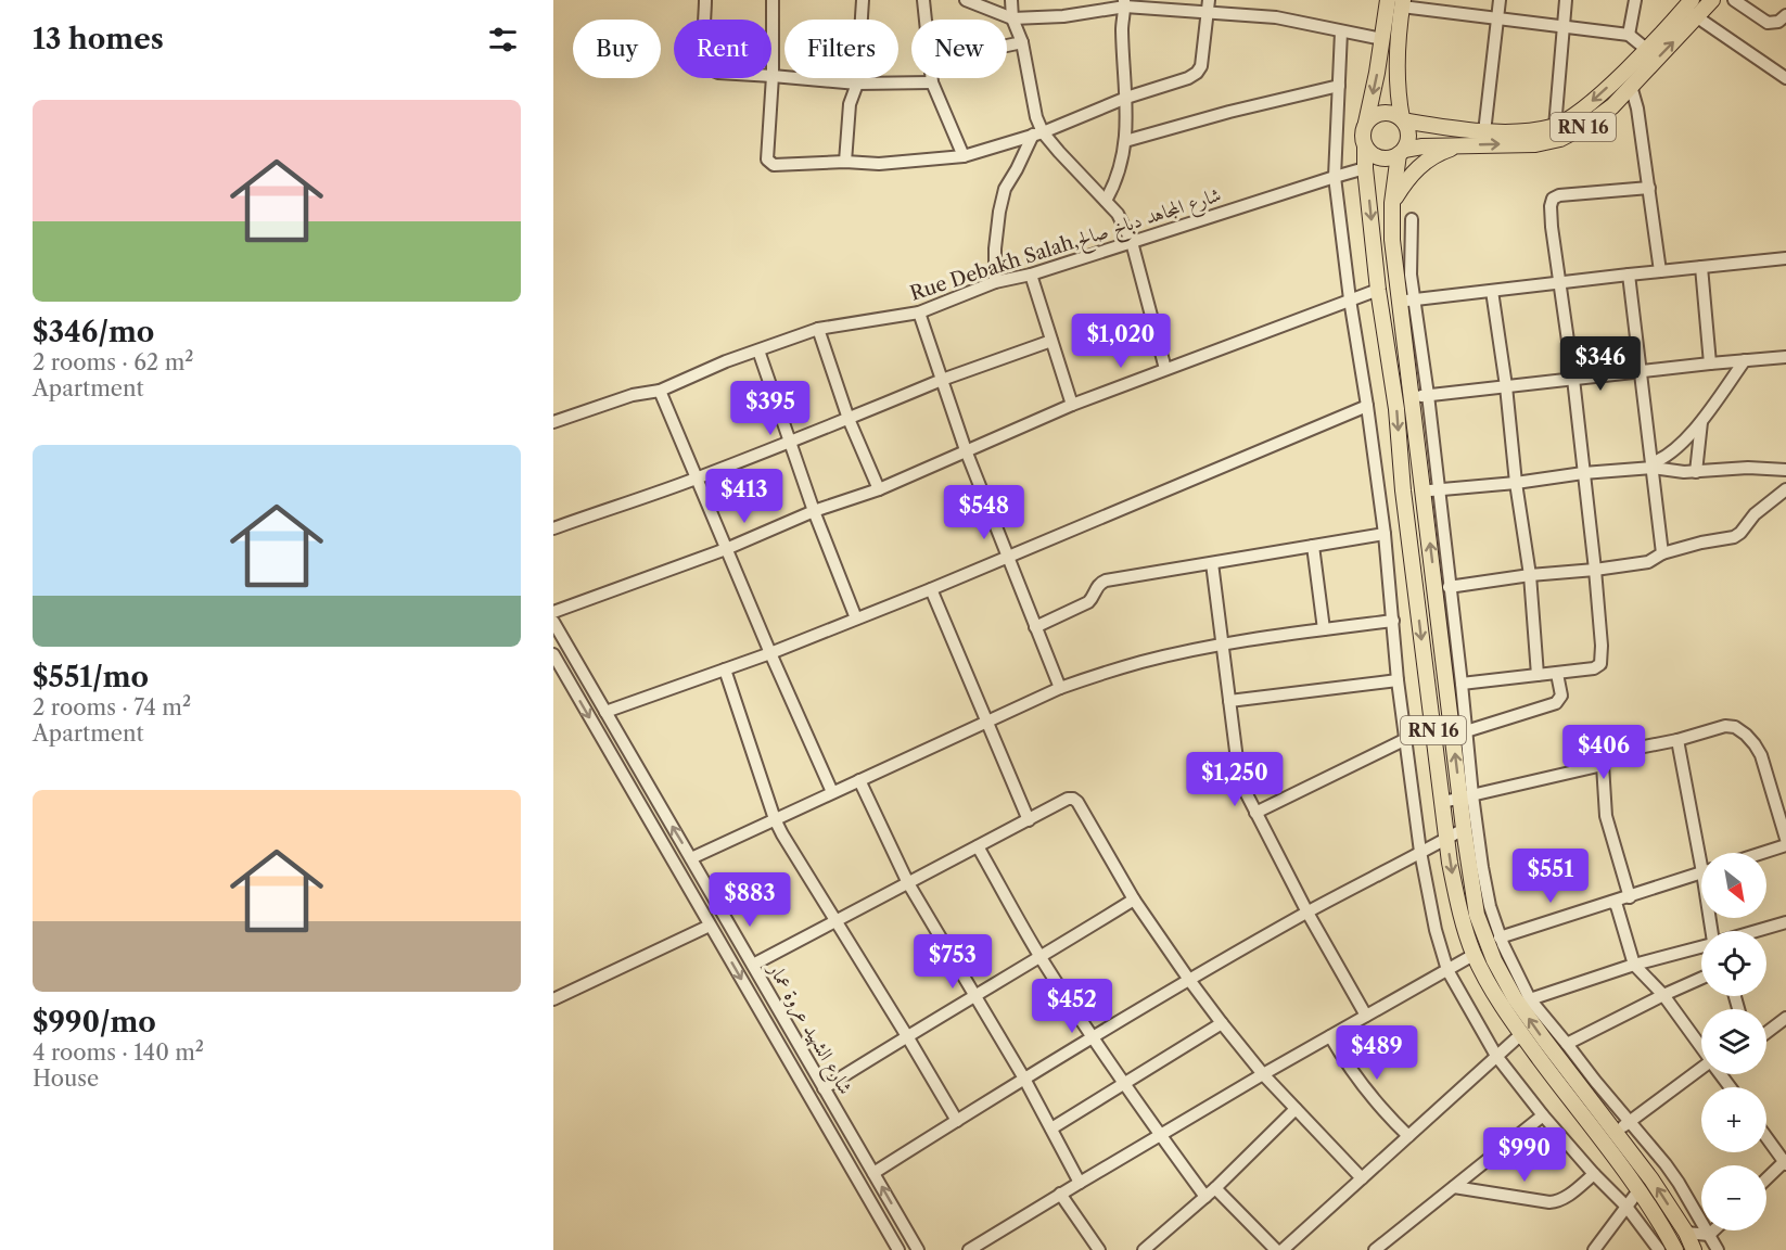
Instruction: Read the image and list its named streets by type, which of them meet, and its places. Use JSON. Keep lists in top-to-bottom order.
{
  "streets": {
    "main road": ["RN 16"],
    "street": ["Rue Debakh Salah,شارع المجاهد دباخ صالح", "شارع الشهيد عروة عمار"]
  },
  "crossings": [
    ["RN 16", "Rue Debakh Salah,شارع المجاهد دباخ صالح"]
  ],
  "north": "bottom right",
  "page": {
    "heading": "13 homes",
    "chip": [
      "Buy",
      "Rent",
      "Filters",
      "New"
    ],
    "list": [
      {
        "name": "$346/mo",
        "note": "2 rooms · 62 m² · Apartment"
      },
      {
        "name": "$551/mo",
        "note": "2 rooms · 74 m² · Apartment"
      },
      {
        "name": "$990/mo",
        "note": "4 rooms · 140 m² · House"
      }
    ],
    "price": [
      "$1,020",
      "$346",
      "$395",
      "$413",
      "$548",
      "$406",
      "$1,250",
      "$551",
      "$883",
      "$753",
      "$452",
      "$489",
      "$990"
    ],
    "map_buttons": ["+", "−"]
  }
}
